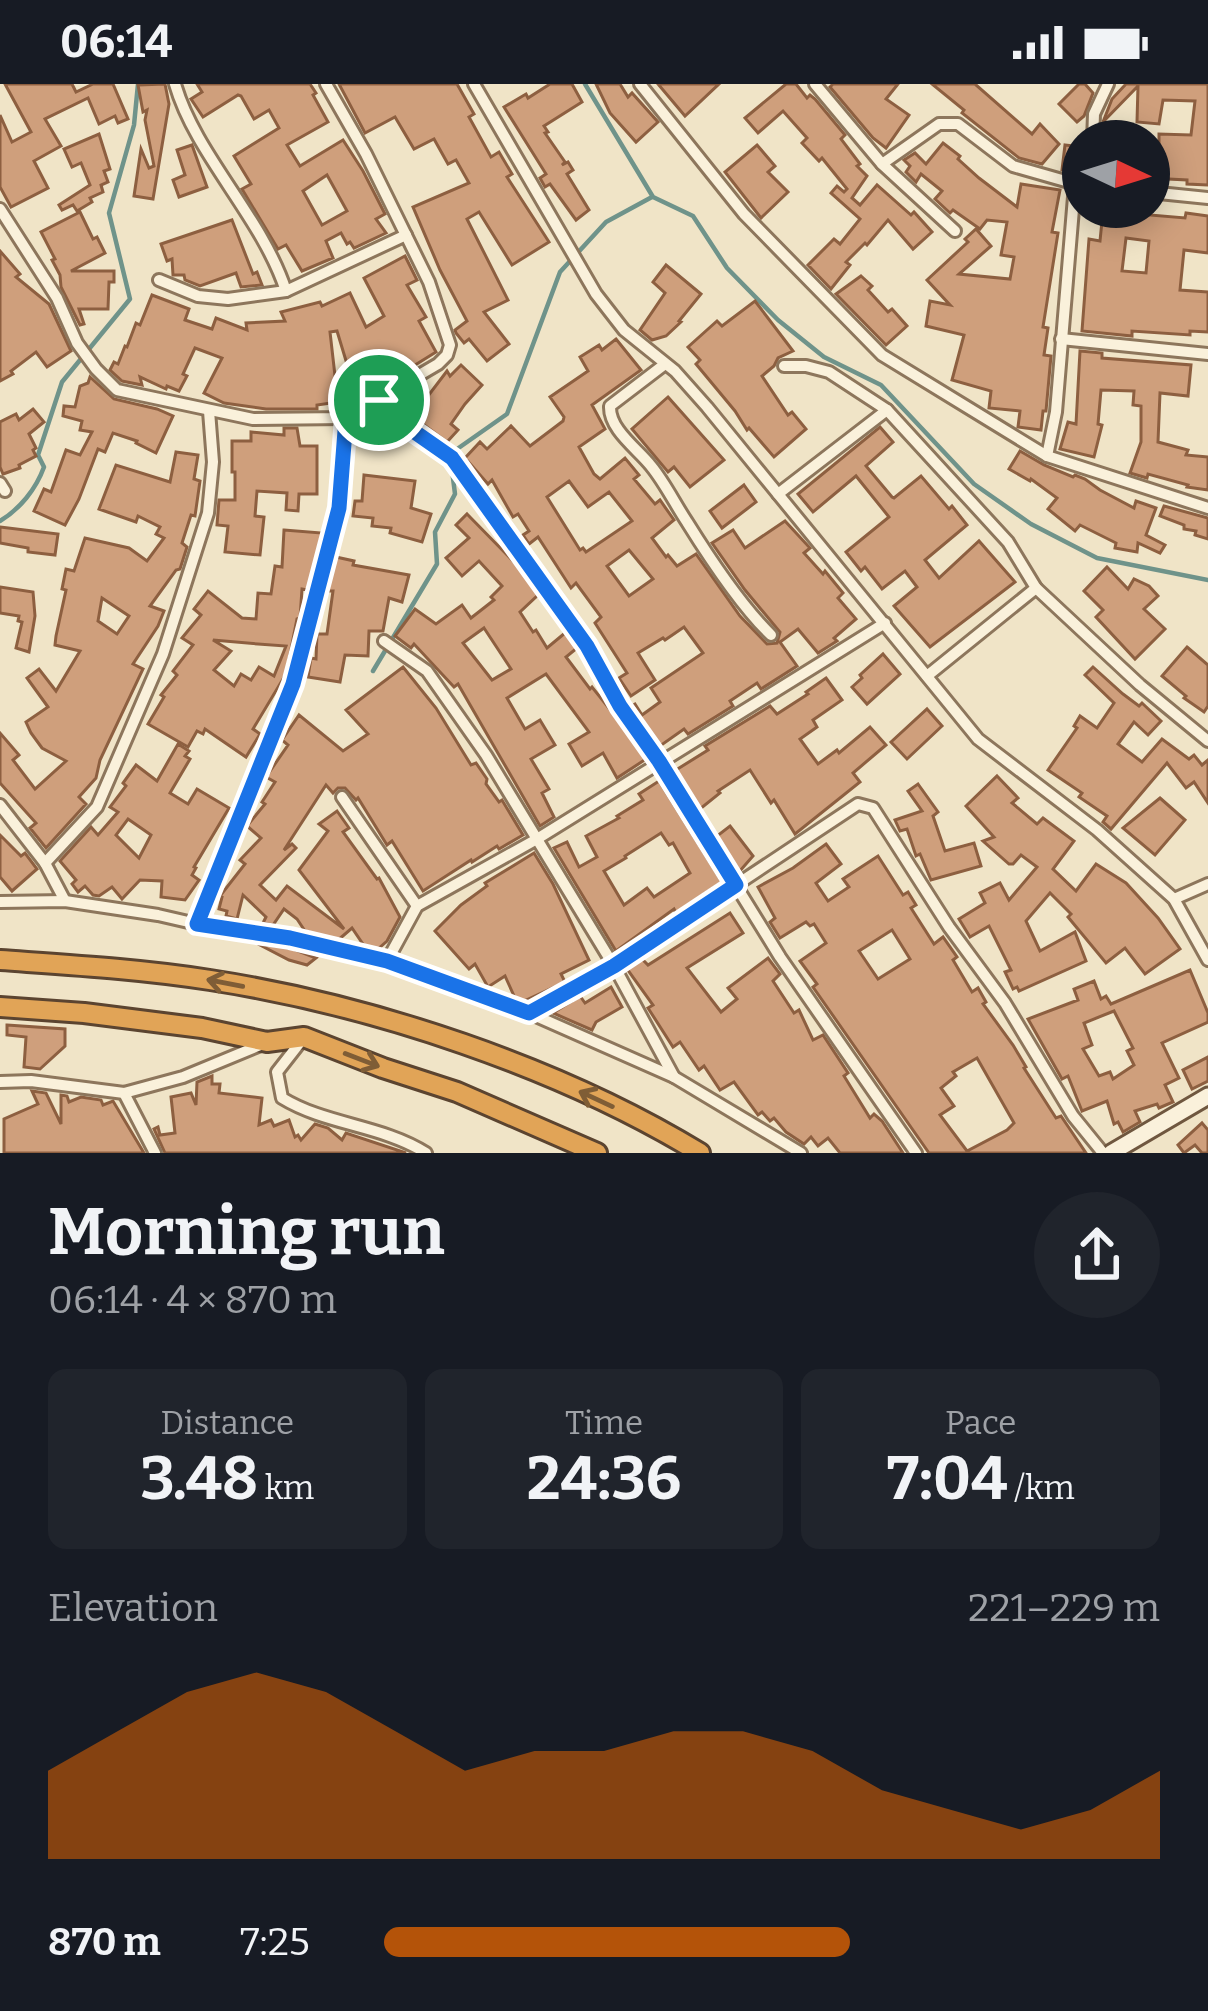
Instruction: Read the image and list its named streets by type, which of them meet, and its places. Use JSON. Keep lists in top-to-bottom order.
{
  "north": "right",
  "page": {
    "status": "06:14",
    "heading": ["Morning run", "06:14 · 4 × 870 m"],
    "stats": [
      ["Distance", "3.48 km"],
      ["Time", "24:36"],
      ["Pace", "7:04 /km"]
    ],
    "chart": ["Elevation", "221–229 m"],
    "list": [
      {
        "name": "870 m",
        "note": "7:25"
      }
    ]
  }
}
